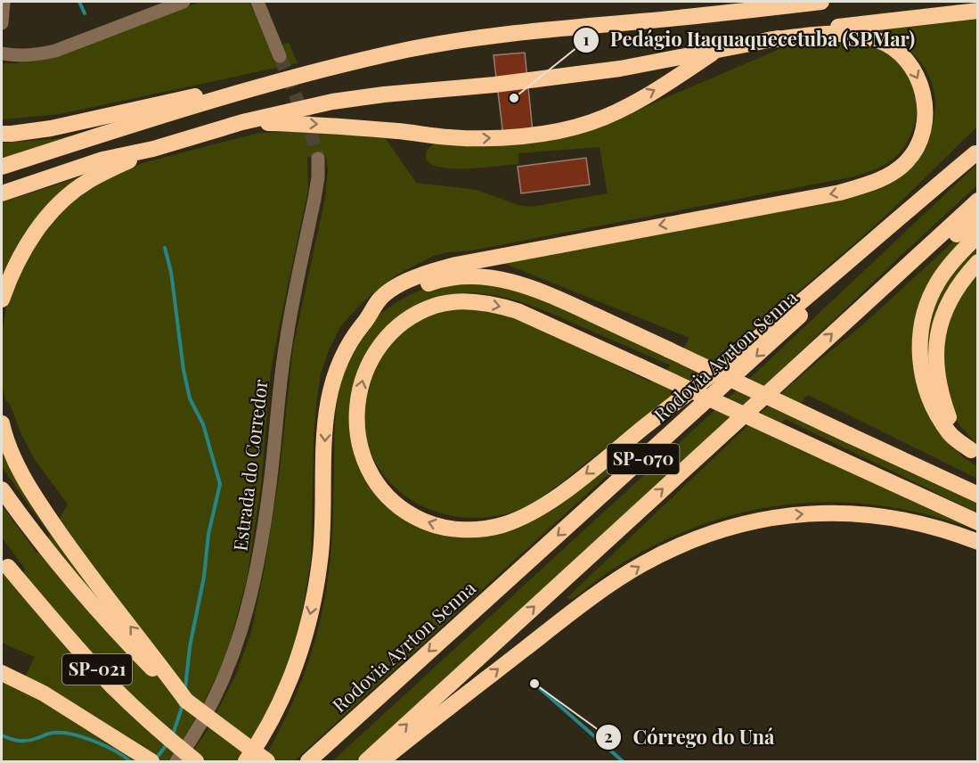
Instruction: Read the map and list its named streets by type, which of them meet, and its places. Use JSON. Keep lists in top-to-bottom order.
{
  "streets": {
    "highway": ["Rodovia Ayrton Senna", "SP-070", "SP-021"],
    "street": ["Estrada do Corredor"]
  },
  "places": ["Pedágio Itaquaquecetuba (SPMar)", "Córrego do Uná"]
}
